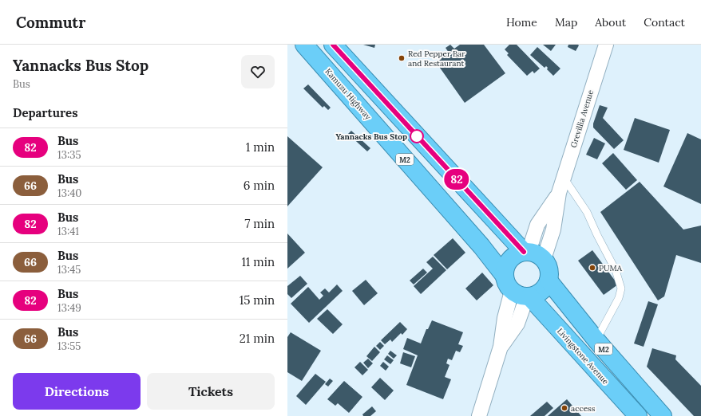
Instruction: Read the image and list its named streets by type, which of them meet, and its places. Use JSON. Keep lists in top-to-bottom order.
{
  "streets": {
    "highway": ["Kamuzu Highway", "M2", "Livingstone Avenue"],
    "street": ["Grevillia Avenue"]
  },
  "crossings": [
    ["Kamuzu Highway", "Grevillia Avenue"],
    ["Kamuzu Highway", "M2"],
    ["Kamuzu Highway", "Livingstone Avenue"],
    ["Grevillia Avenue", "M2"],
    ["Grevillia Avenue", "Livingstone Avenue"],
    ["M2", "Livingstone Avenue"]
  ],
  "places": [
    "Red Pepper Bar and Restaurant",
    "Yannacks Bus Stop",
    "PUMA",
    "access"
  ],
  "lines": ["bus line 82"],
  "page": {
    "header": "Commutr",
    "nav": [
      "Home",
      "Map",
      "About",
      "Contact"
    ],
    "heading": [
      ["Yannacks Bus Stop", "Bus"],
      "Departures"
    ],
    "on_map": "82",
    "list": [
      {
        "mark": "82",
        "name": "Bus",
        "note": "13:35",
        "value": "1 min"
      },
      {
        "mark": "66",
        "name": "Bus",
        "note": "13:40",
        "value": "6 min"
      },
      {
        "mark": "82",
        "name": "Bus",
        "note": "13:41",
        "value": "7 min"
      },
      {
        "mark": "66",
        "name": "Bus",
        "note": "13:45",
        "value": "11 min"
      },
      {
        "mark": "82",
        "name": "Bus",
        "note": "13:49",
        "value": "15 min"
      },
      {
        "mark": "66",
        "name": "Bus",
        "note": "13:55",
        "value": "21 min"
      }
    ],
    "buttons": ["Directions", "Tickets"]
  }
}
